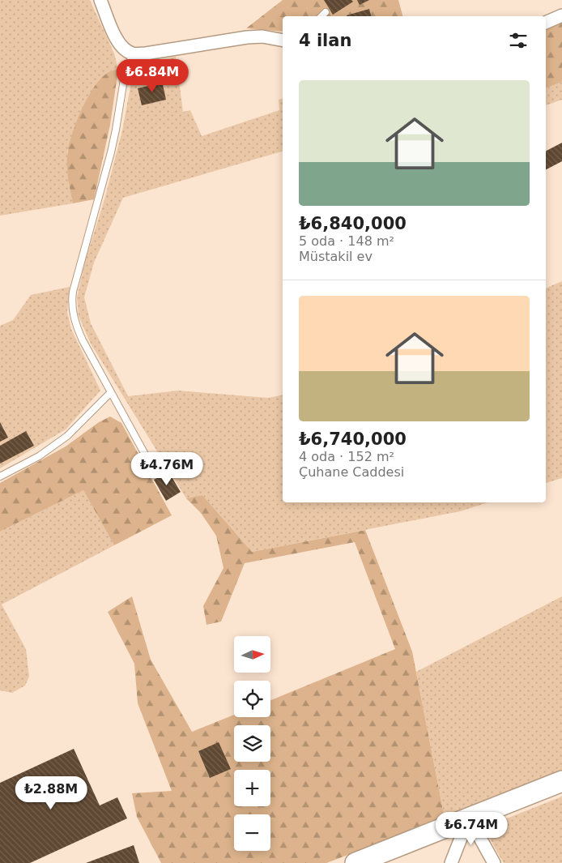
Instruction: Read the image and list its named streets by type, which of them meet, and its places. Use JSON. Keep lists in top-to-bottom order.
{
  "north": "right",
  "page": {
    "heading": "4 ilan",
    "price": [
      "₺6.84M",
      "₺4.76M",
      "₺2.88M",
      "₺6.74M"
    ],
    "list": [
      {
        "name": "₺6,840,000",
        "note": "5 oda · 148 m² · Müstakil ev"
      },
      {
        "name": "₺6,740,000",
        "note": "4 oda · 152 m² · Çuhane Caddesi"
      }
    ],
    "map_buttons": ["+", "−"]
  }
}
